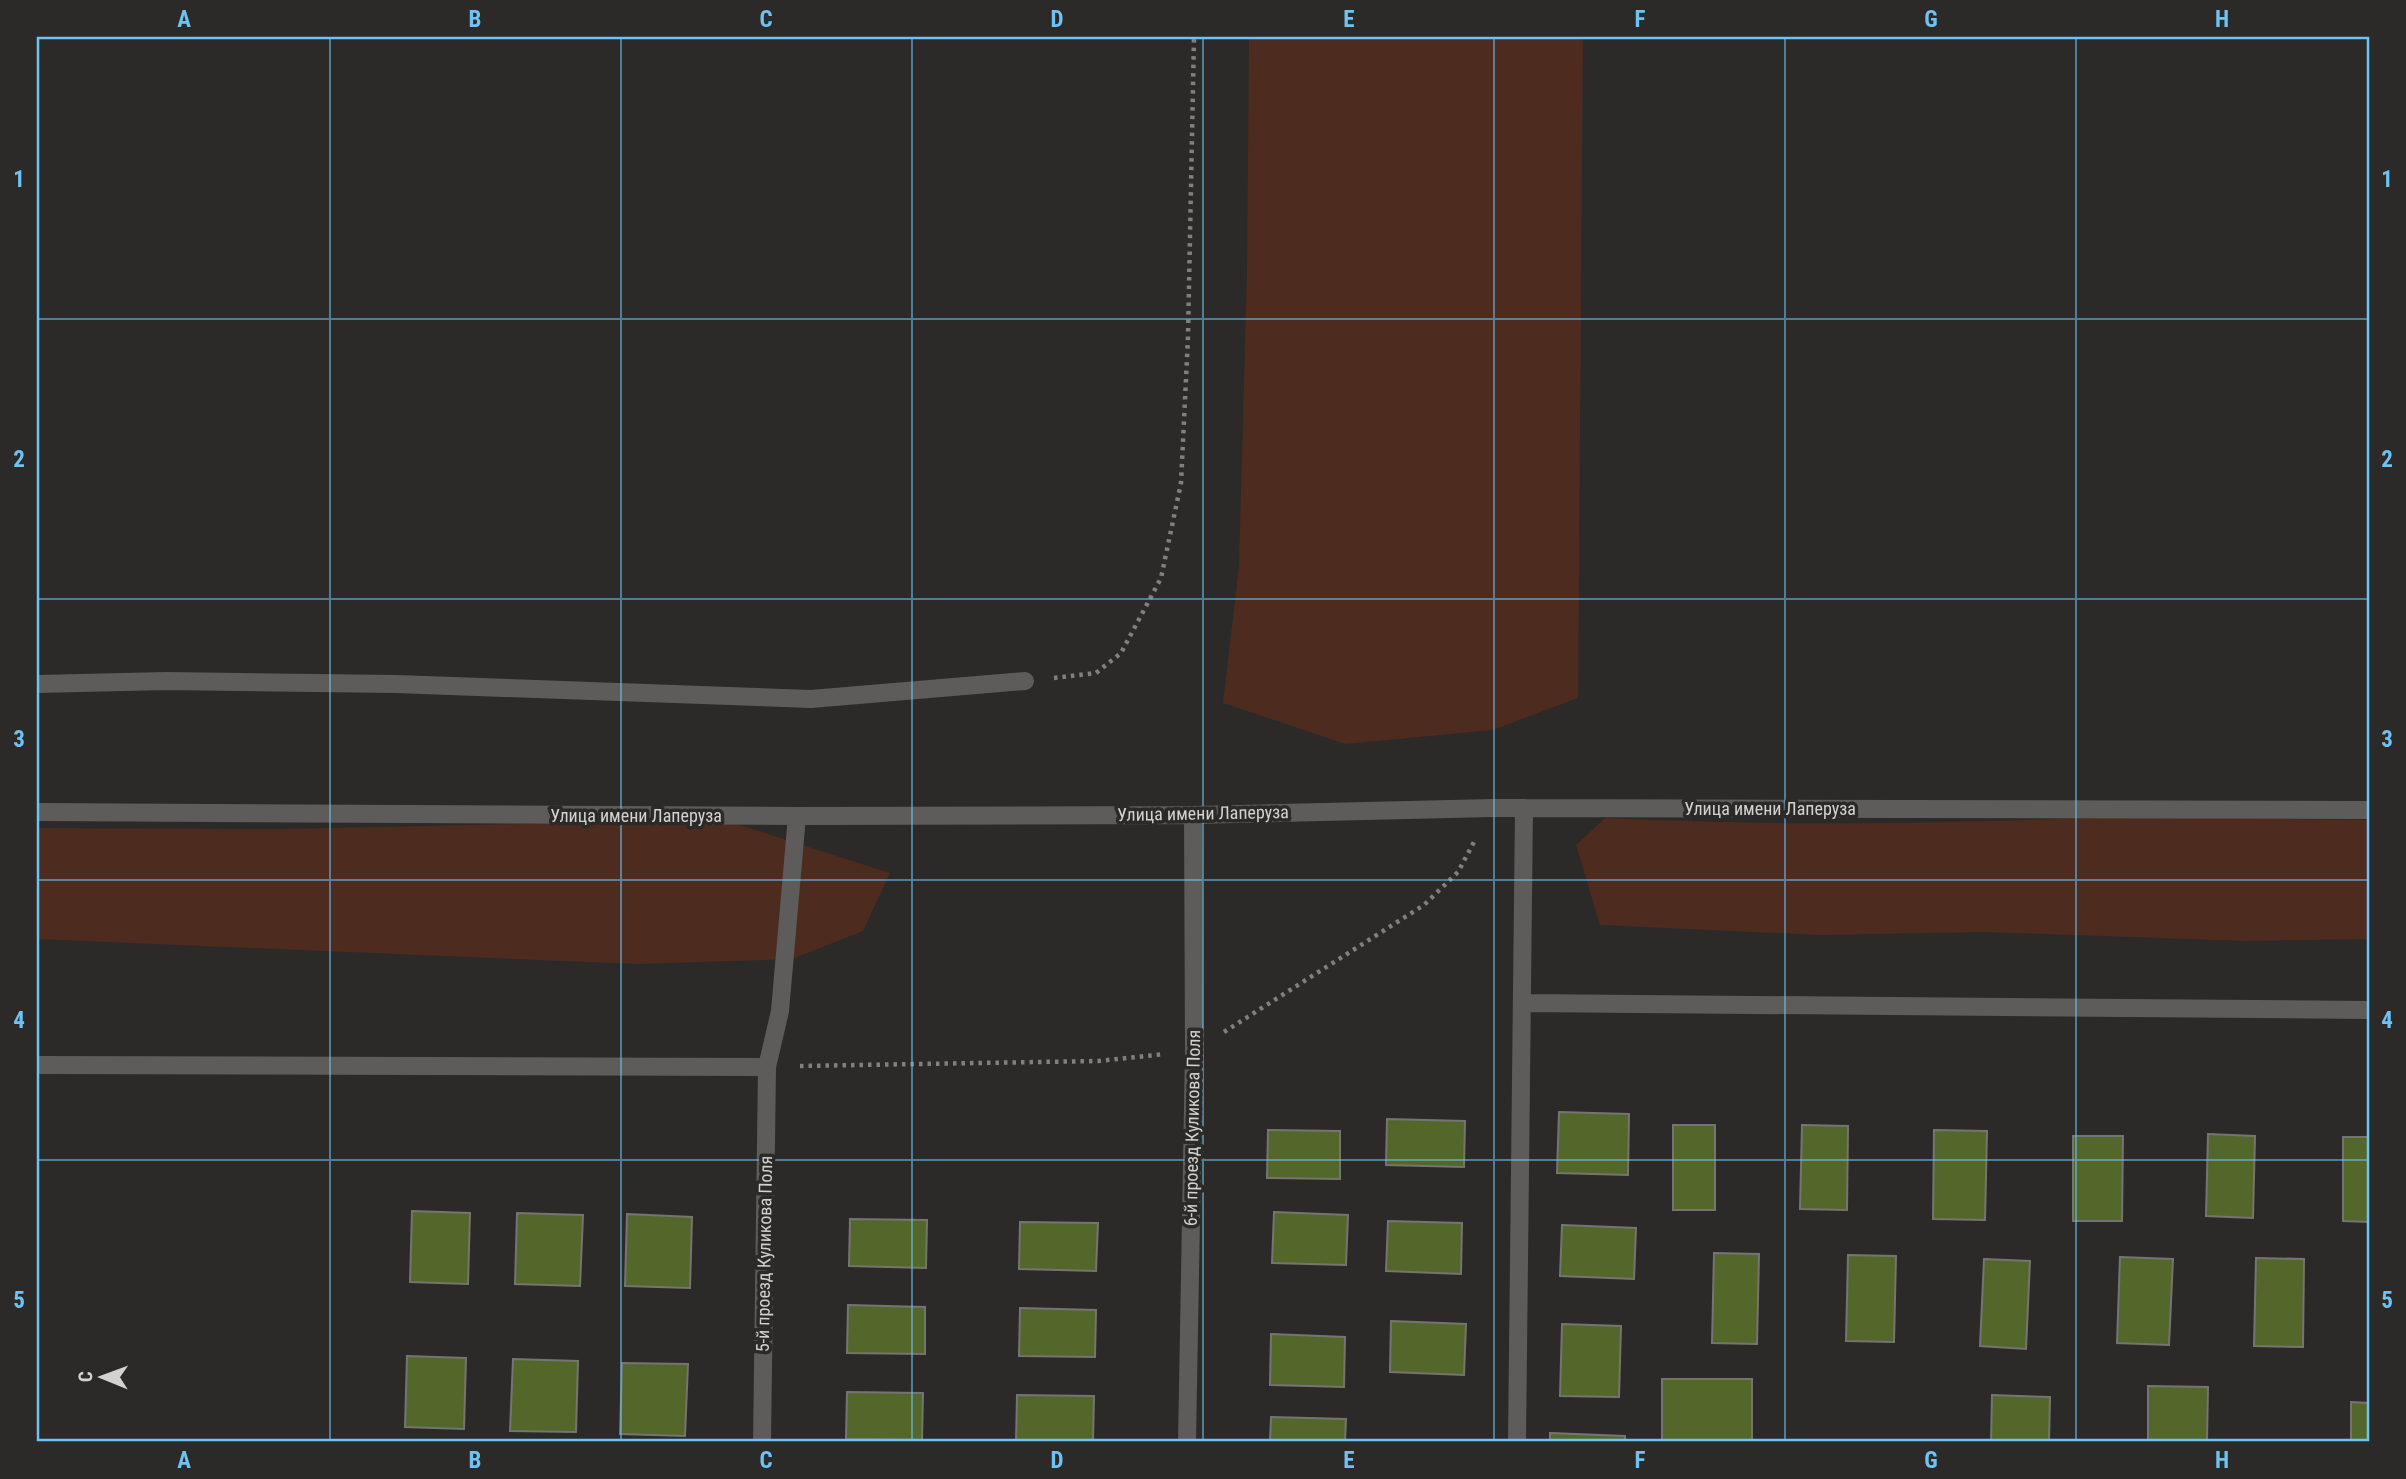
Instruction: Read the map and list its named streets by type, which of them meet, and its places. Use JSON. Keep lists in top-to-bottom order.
{
  "streets": {
    "street": ["Улица имени Лаперуза", "6-й проезд Куликова Поля", "5-й проезд Куликова Поля"]
  },
  "crossings": [
    ["Улица имени Лаперуза", "6-й проезд Куликова Поля"],
    ["Улица имени Лаперуза", "5-й проезд Куликова Поля"]
  ],
  "north": "left",
  "grid": {
    "columns": [
      "A",
      "B",
      "C",
      "D",
      "E",
      "F",
      "G",
      "H"
    ],
    "rows": [
      "1",
      "2",
      "3",
      "4",
      "5"
    ]
  }
}
